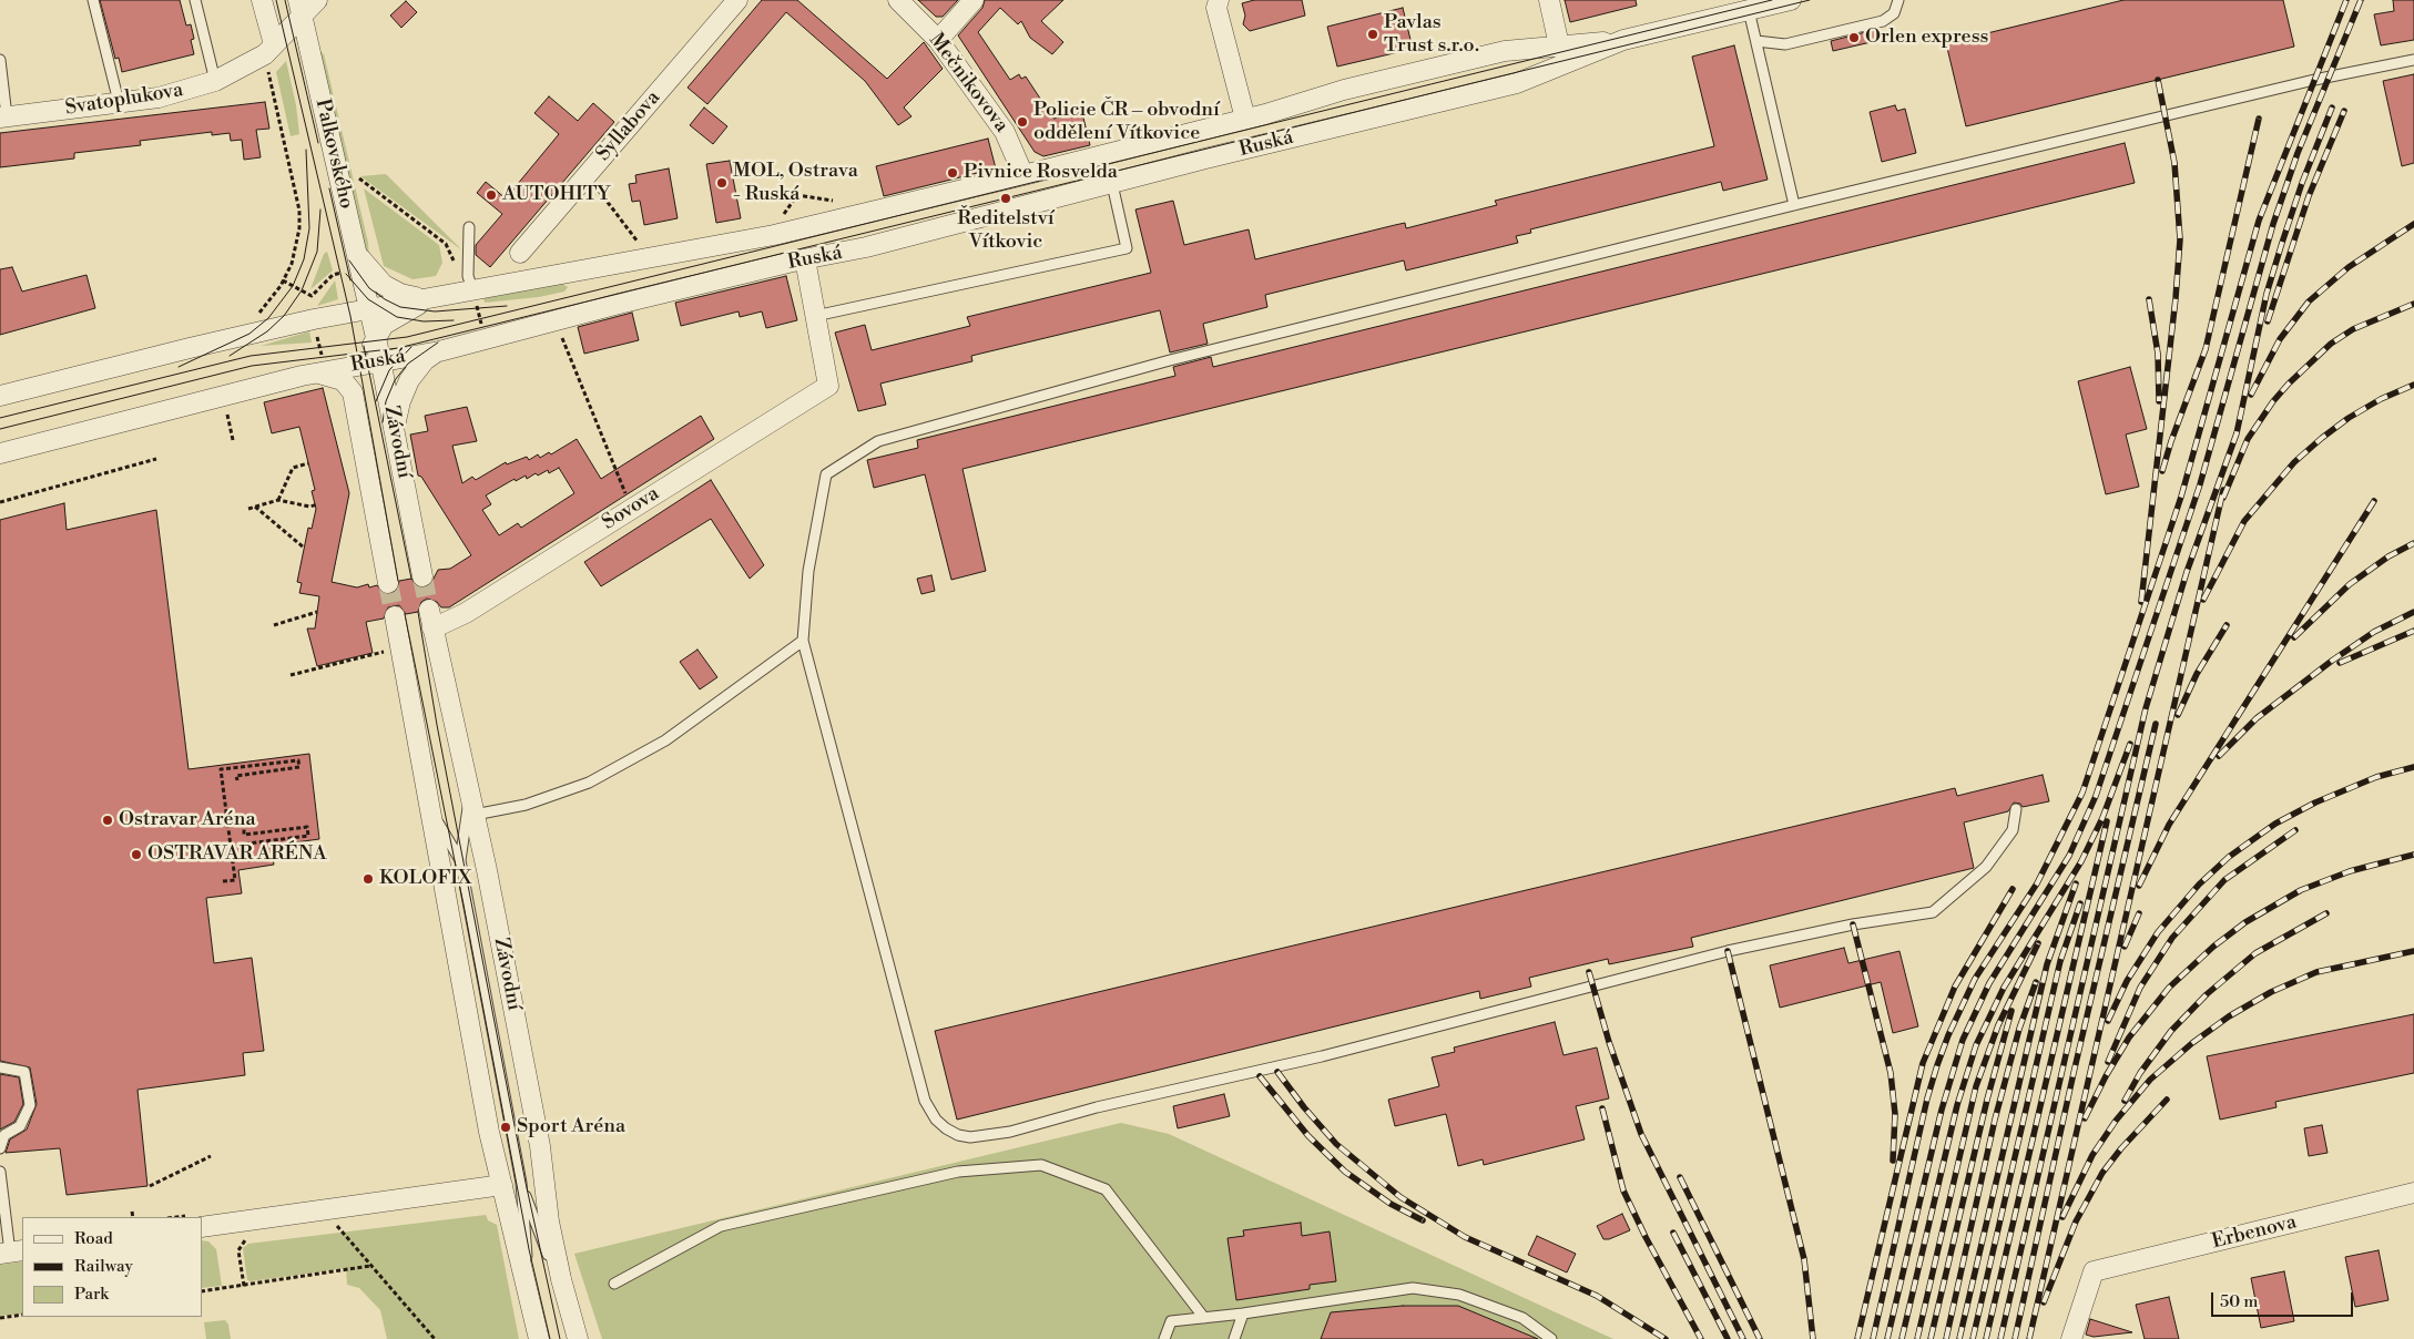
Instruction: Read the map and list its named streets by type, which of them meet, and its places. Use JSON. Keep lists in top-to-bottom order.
{
  "streets": {
    "street": [
      "Mečnikovova",
      "Svatoplukova",
      "Syllabova",
      "Ruská",
      "Palkovského",
      "Závodní",
      "Sovova",
      "Erbenova"
    ]
  },
  "crossings": [
    ["Mečnikovova", "Ruská"],
    ["Svatoplukova", "Palkovského"],
    ["Ruská", "Palkovského"],
    ["Ruská", "Závodní"],
    ["Palkovského", "Závodní"],
    ["Závodní", "Sovova"]
  ],
  "places": [
    "Pavlas Trust s.r.o.",
    "Orlen express",
    "Policie ČR – obvodní oddělení Vítkovice",
    "Pivnice Rosvelda",
    "MOL, Ostrava - Ruská",
    "AUTOHITY",
    "Ředitelství Vítkovic",
    "Ostravar Aréna",
    "OSTRAVAR ARÉNA",
    "KOLOFIX",
    "Sport Aréna"
  ],
  "legend": ["Road", "Railway", "Park"],
  "scale_bar": "50 m"
}
